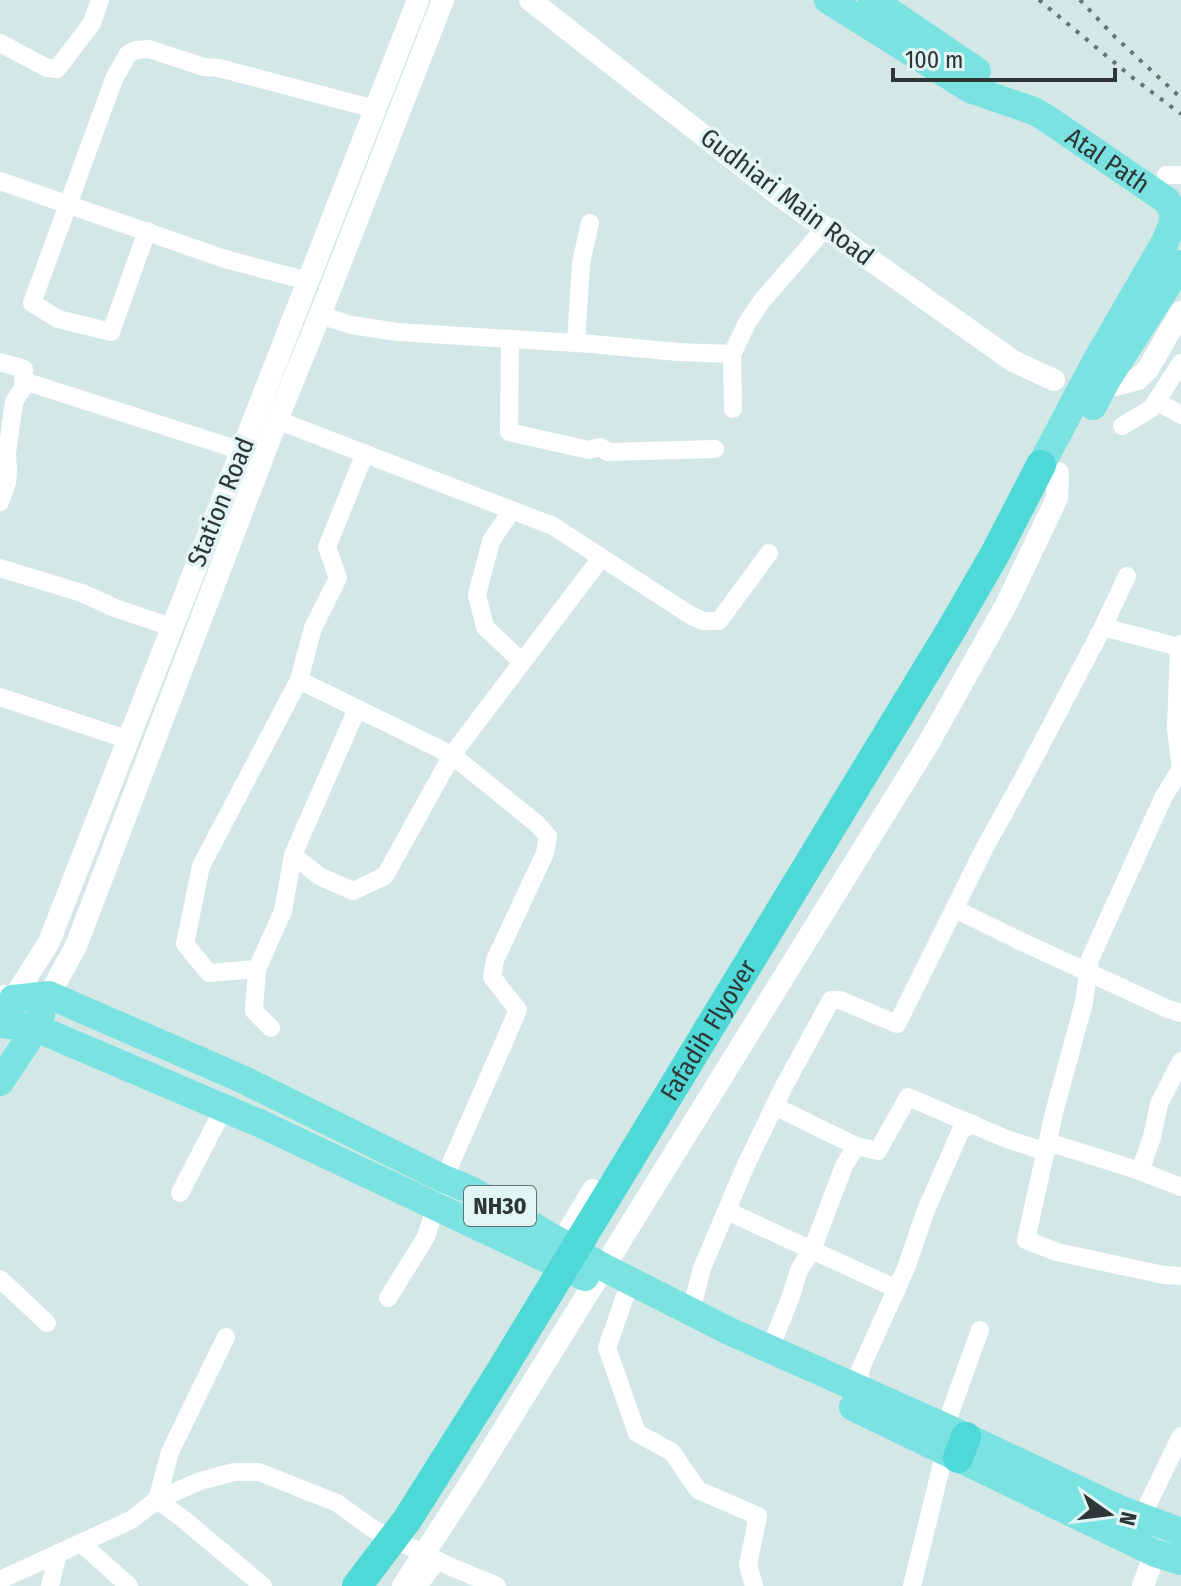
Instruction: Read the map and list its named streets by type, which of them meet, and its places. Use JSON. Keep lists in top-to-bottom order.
{
  "streets": {
    "highway": ["Fafadih Flyover"],
    "main road": ["Atal Path", "NH30"],
    "street": ["Gudhiari Main Road", "Station Road"]
  },
  "crossings": [
    ["Atal Path", "Fafadih Flyover"],
    ["Station Road", "NH30"]
  ],
  "scale_bar": "100 m",
  "north": "right"
}
